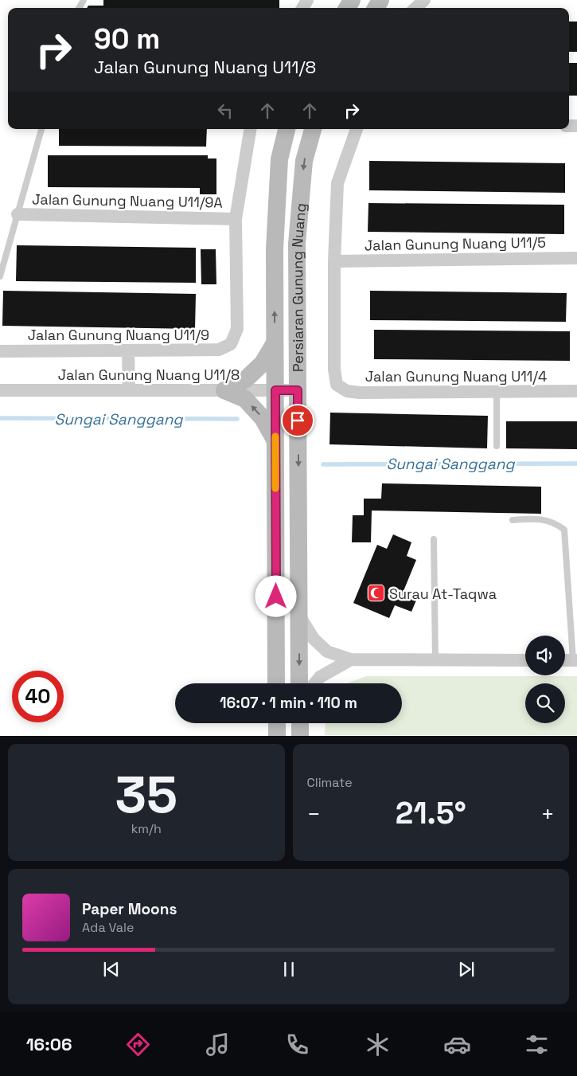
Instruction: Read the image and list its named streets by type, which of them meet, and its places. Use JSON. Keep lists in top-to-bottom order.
{
  "streets": {
    "street": [
      "Jalan Gunung Nuang U11/9A",
      "Jalan Gunung Nuang U11/5",
      "Persiaran Gunung Nuang",
      "Jalan Gunung Nuang U11/9",
      "Jalan Gunung Nuang U11/8",
      "Jalan Gunung Nuang U11/4"
    ]
  },
  "crossings": [
    ["Jalan Gunung Nuang U11/9A", "Jalan Gunung Nuang U11/9"],
    ["Jalan Gunung Nuang U11/5", "Jalan Gunung Nuang U11/4"],
    ["Persiaran Gunung Nuang", "Jalan Gunung Nuang U11/8"]
  ],
  "water": ["Sungai Sanggang"],
  "places": {
    "mosque": ["Surau At-Taqwa"]
  },
  "page": {
    "turn": ["90 m", "Jalan Gunung Nuang U11/8"],
    "limit": "40",
    "trip": "16:07 · 1 min · 110 m",
    "tile": [
      ["35", "km/h"],
      "Climate"
    ],
    "heat": ["−", "21.5°", "+"],
    "song": ["Paper Moons", "Ada Vale"],
    "tabs": "16:06"
  }
}
